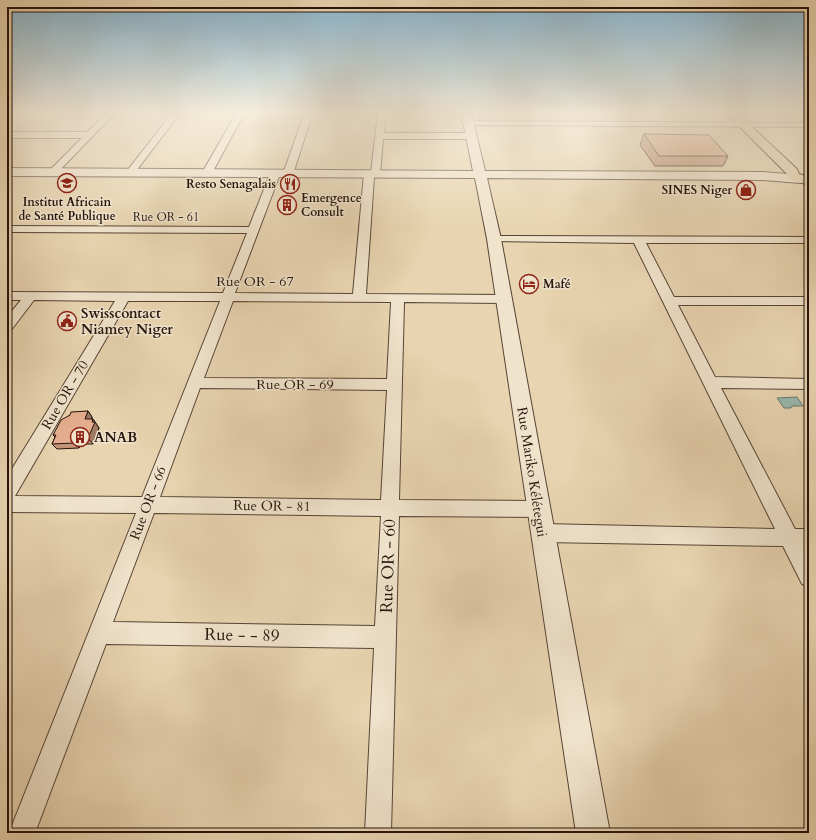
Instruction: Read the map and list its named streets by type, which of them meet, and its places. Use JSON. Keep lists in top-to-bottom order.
{
  "streets": {
    "street": [
      "Rue OR - 61",
      "Rue OR - 67",
      "Rue OR - 69",
      "Rue OR - 70",
      "Rue Mariko Kélétegui",
      "Rue OR - 66",
      "Rue OR - 81",
      "Rue OR - 60",
      "Rue - - 89"
    ]
  },
  "crossings": [
    ["Rue OR - 61", "Rue OR - 66"],
    ["Rue OR - 67", "Rue OR - 70"],
    ["Rue OR - 67", "Rue Mariko Kélétegui"],
    ["Rue OR - 67", "Rue OR - 66"],
    ["Rue OR - 67", "Rue OR - 60"],
    ["Rue OR - 69", "Rue OR - 66"],
    ["Rue OR - 69", "Rue OR - 60"],
    ["Rue Mariko Kélétegui", "Rue OR - 81"],
    ["Rue OR - 66", "Rue OR - 81"],
    ["Rue OR - 66", "Rue - - 89"],
    ["Rue OR - 81", "Rue OR - 60"],
    ["Rue OR - 60", "Rue - - 89"]
  ],
  "places": {
    "school or university": ["Institut Africain de Santé Publique"],
    "restaurant": ["Resto Senagalais"],
    "shop": ["SINES Niger"],
    "building": ["Emergence Consult", "ANAB"],
    "hotel": ["Mafé"],
    "public building": ["Swisscontact Niamey Niger"]
  }
}
